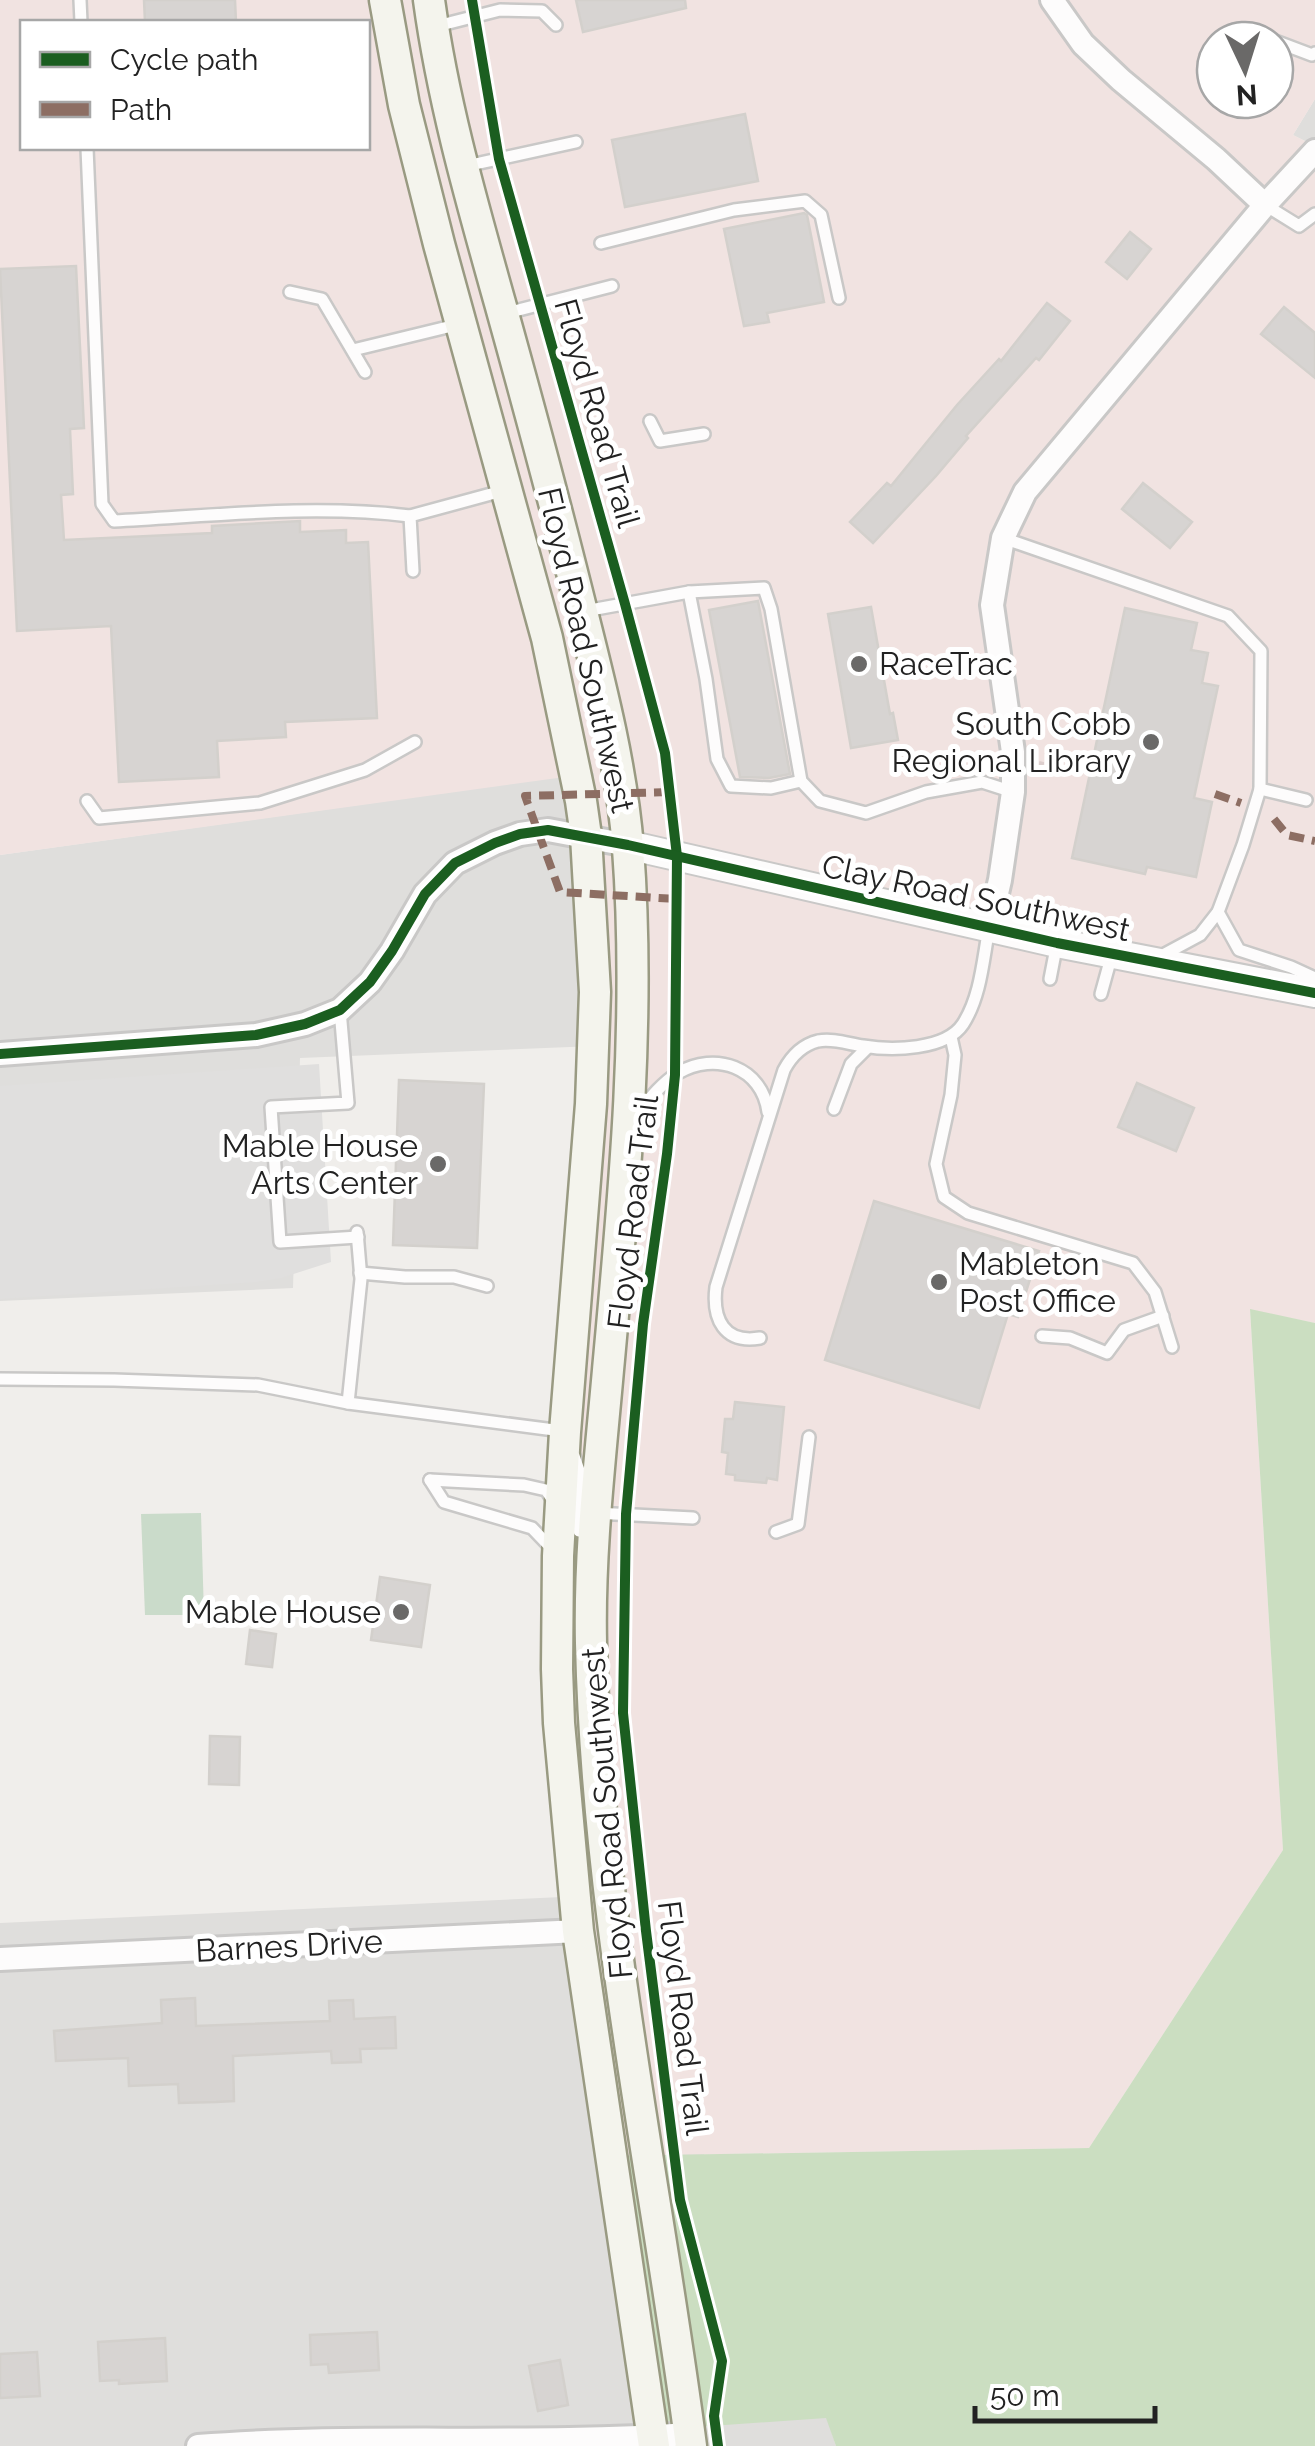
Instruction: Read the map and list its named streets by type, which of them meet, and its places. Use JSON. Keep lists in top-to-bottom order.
{
  "streets": {
    "main road": ["Floyd Road Southwest"],
    "street": ["Clay Road Southwest", "Barnes Drive"],
    "cycle path": ["Floyd Road Trail"]
  },
  "crossings": [
    ["Floyd Road Southwest", "Clay Road Southwest"],
    ["Floyd Road Southwest", "Barnes Drive"]
  ],
  "places": [
    "RaceTrac",
    "South Cobb Regional Library",
    "Mable House Arts Center",
    "Mableton Post Office",
    "Mable House"
  ],
  "legend": ["Cycle path", "Path"],
  "scale_bar": "50 m",
  "north": "bottom"
}
